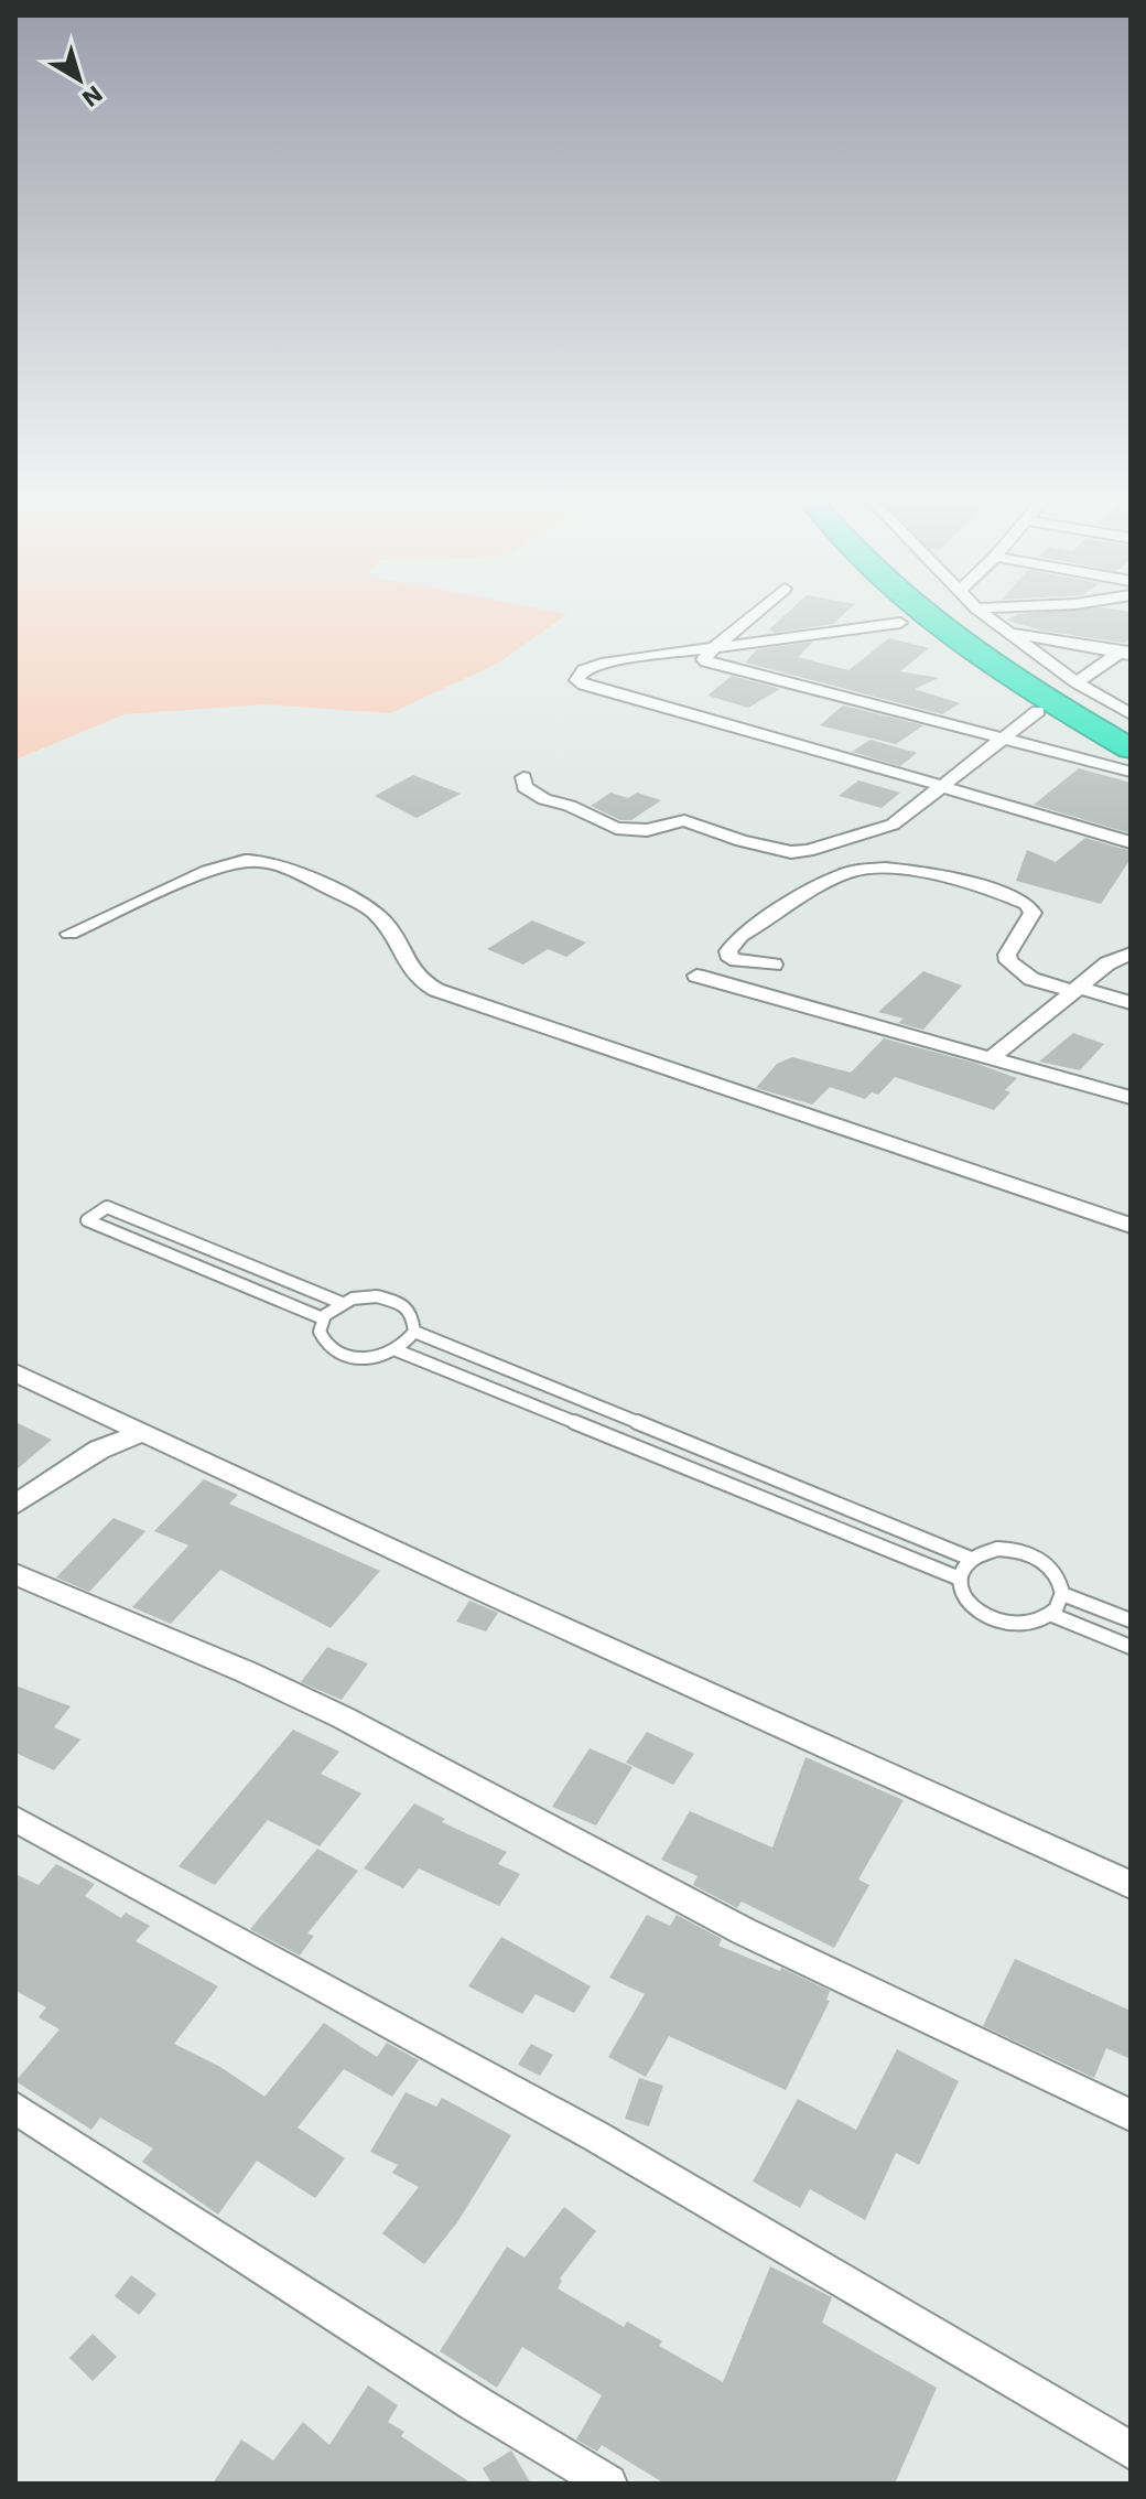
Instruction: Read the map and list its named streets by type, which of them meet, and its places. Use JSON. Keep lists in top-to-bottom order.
{
  "north": "bottom right"
}
